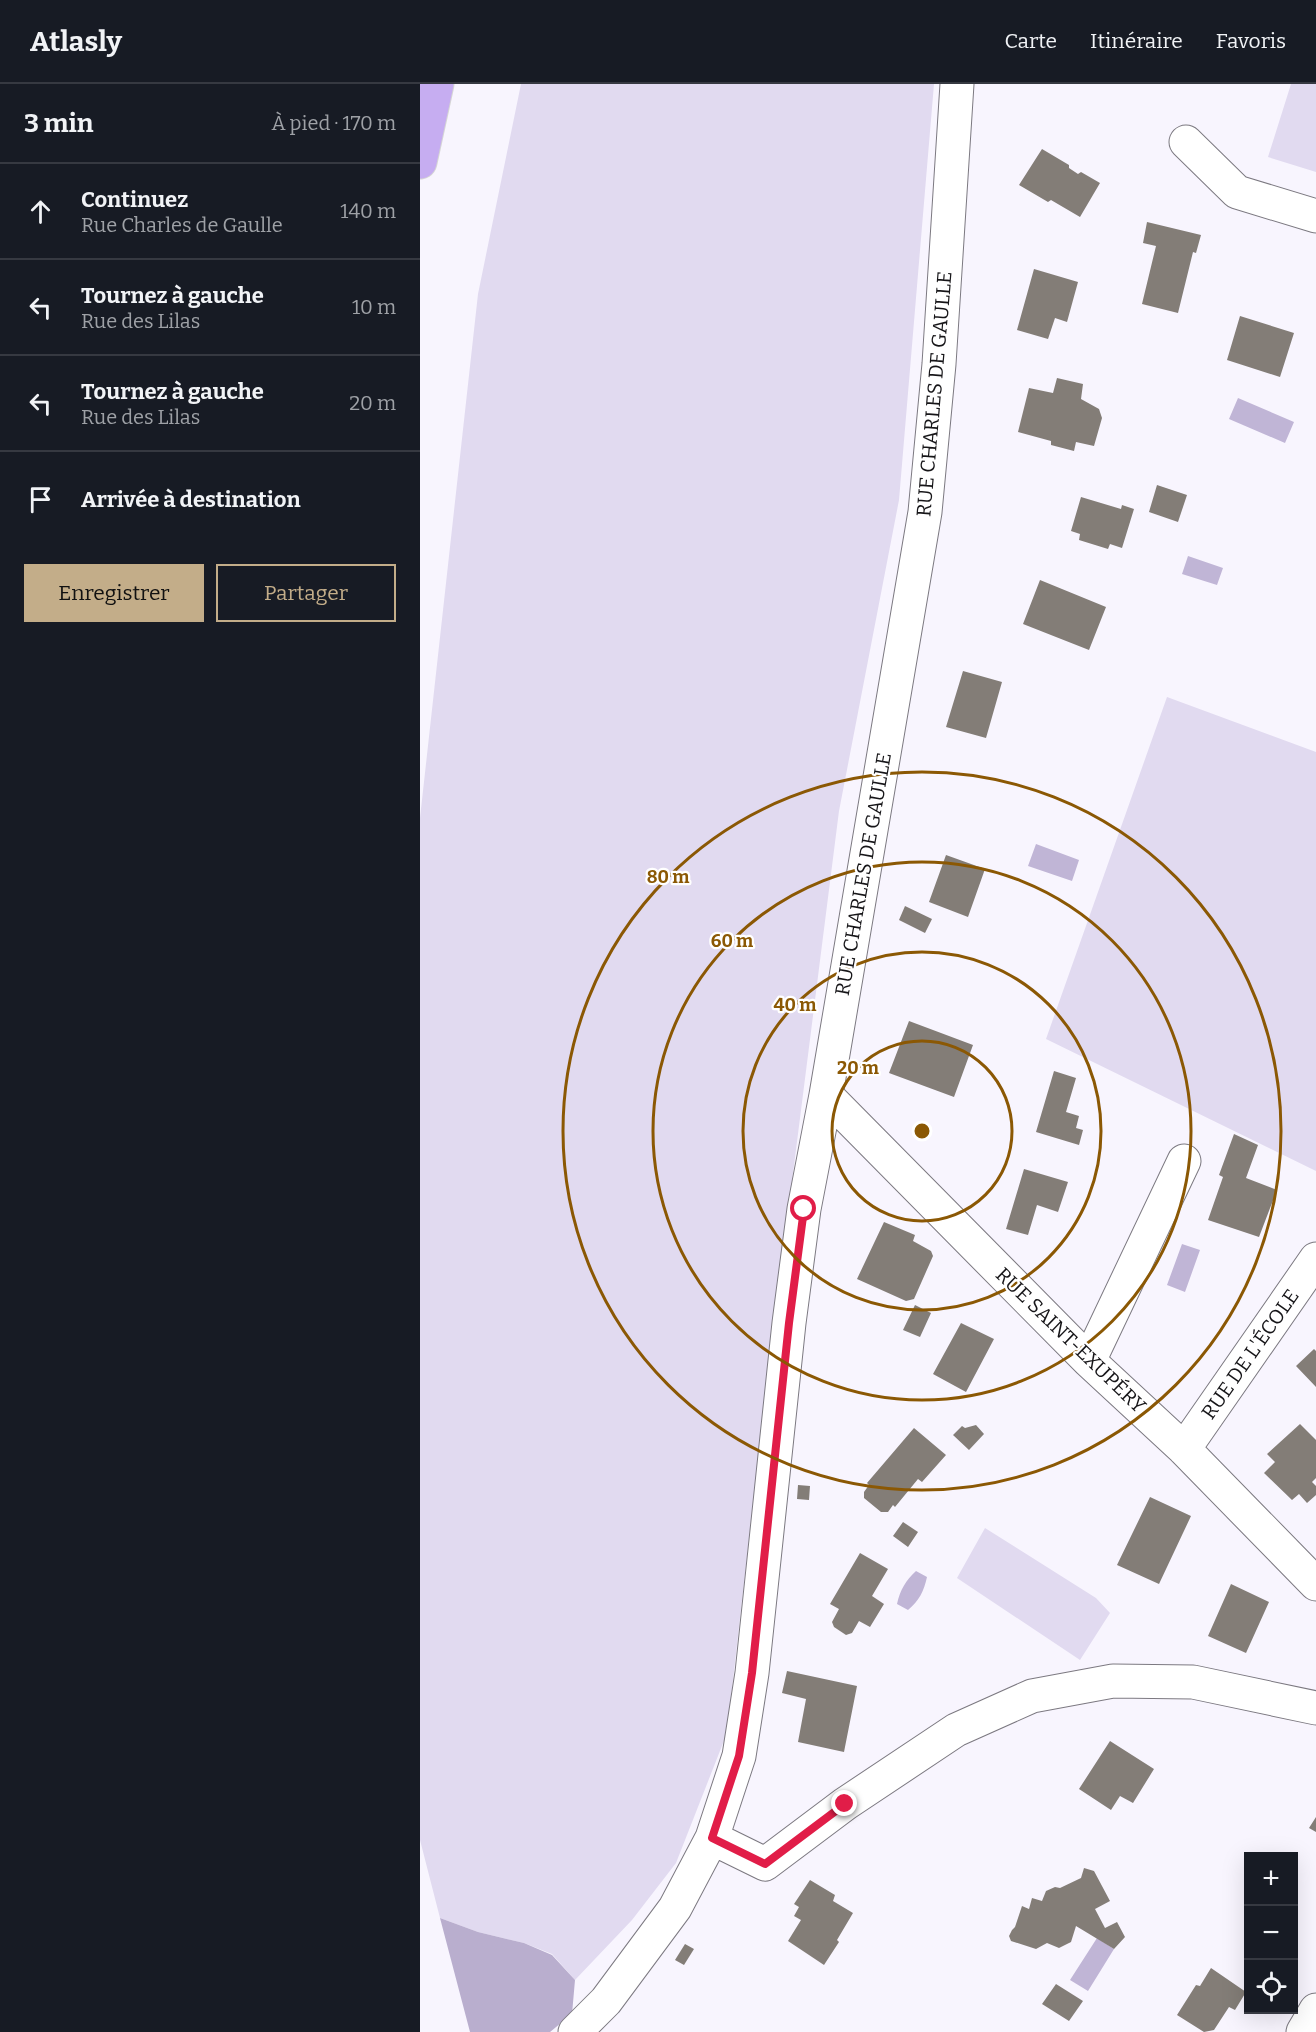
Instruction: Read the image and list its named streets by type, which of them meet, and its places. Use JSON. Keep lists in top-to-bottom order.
{
  "streets": {
    "street": ["RUE CHARLES DE GAULLE", "RUE SAINT-EXUPÉRY", "RUE DE L'ÉCOLE"]
  },
  "crossings": [
    ["RUE CHARLES DE GAULLE", "RUE SAINT-EXUPÉRY"],
    ["RUE SAINT-EXUPÉRY", "RUE DE L'ÉCOLE"]
  ],
  "page": {
    "header": "Atlasly",
    "nav": ["Carte", "Itinéraire", "Favoris"],
    "heading": ["3 min", "À pied · 170 m"],
    "list": [
      ["Continuez", "Rue Charles de Gaulle", "140 m"],
      ["Tournez à gauche", "Rue des Lilas", "10 m"],
      ["Tournez à gauche", "Rue des Lilas", "20 m"],
      "Arrivée à destination"
    ],
    "buttons": ["Enregistrer", "Partager"],
    "map_buttons": ["+", "−"]
  },
  "rings": [
    "80 m",
    "60 m",
    "40 m",
    "20 m"
  ]
}
